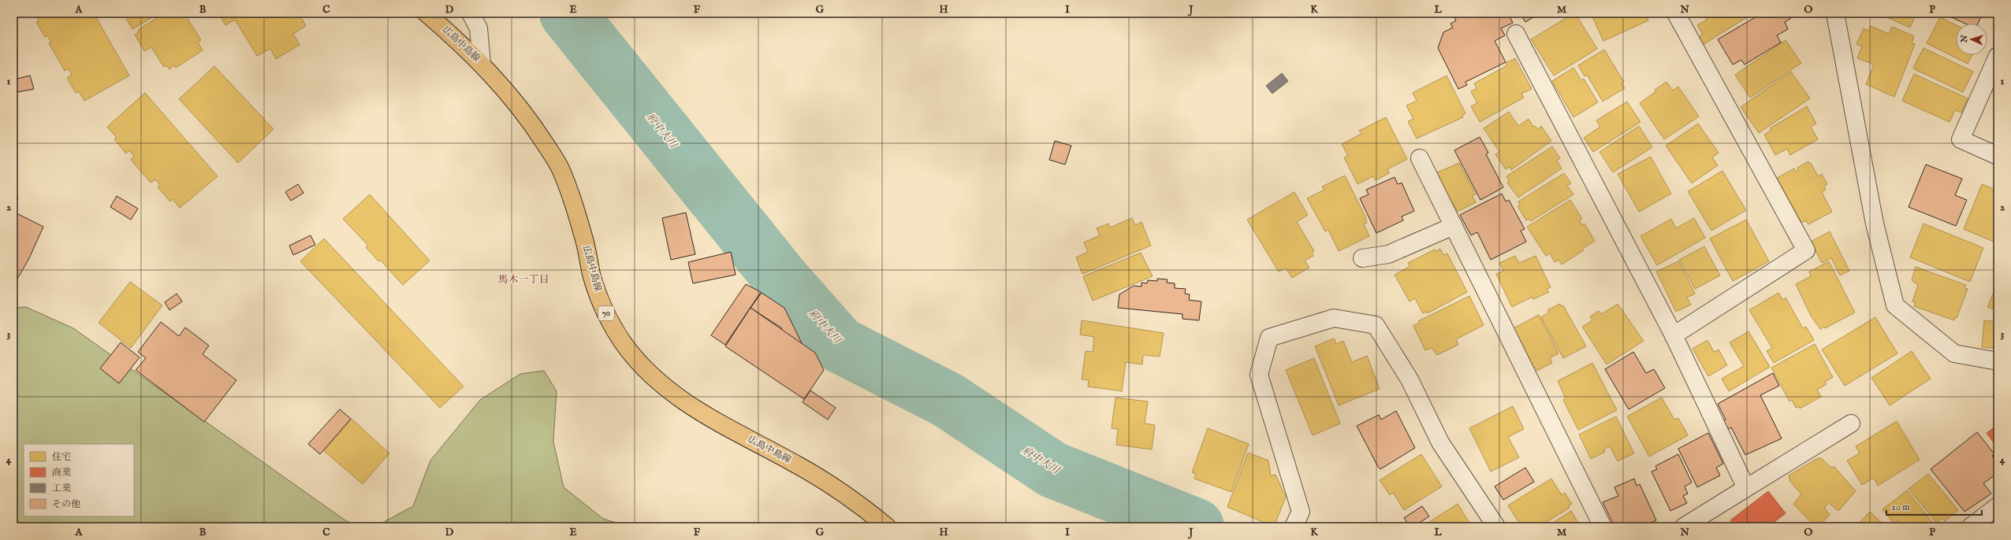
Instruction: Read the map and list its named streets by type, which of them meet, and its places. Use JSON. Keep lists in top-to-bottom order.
{
  "streets": {
    "main road": ["広島中島線", "70"]
  },
  "districts": ["馬木一丁目"],
  "water": ["府中大川"],
  "legend": [
    "住宅",
    "商業",
    "工業",
    "その他"
  ],
  "scale_bar": "20 m",
  "north": "left",
  "grid": {
    "columns": [
      "A",
      "B",
      "C",
      "D",
      "E",
      "F",
      "G",
      "H",
      "I",
      "J",
      "K",
      "L",
      "M",
      "N",
      "O",
      "P"
    ],
    "rows": [
      "1",
      "2",
      "3",
      "4"
    ]
  }
}
